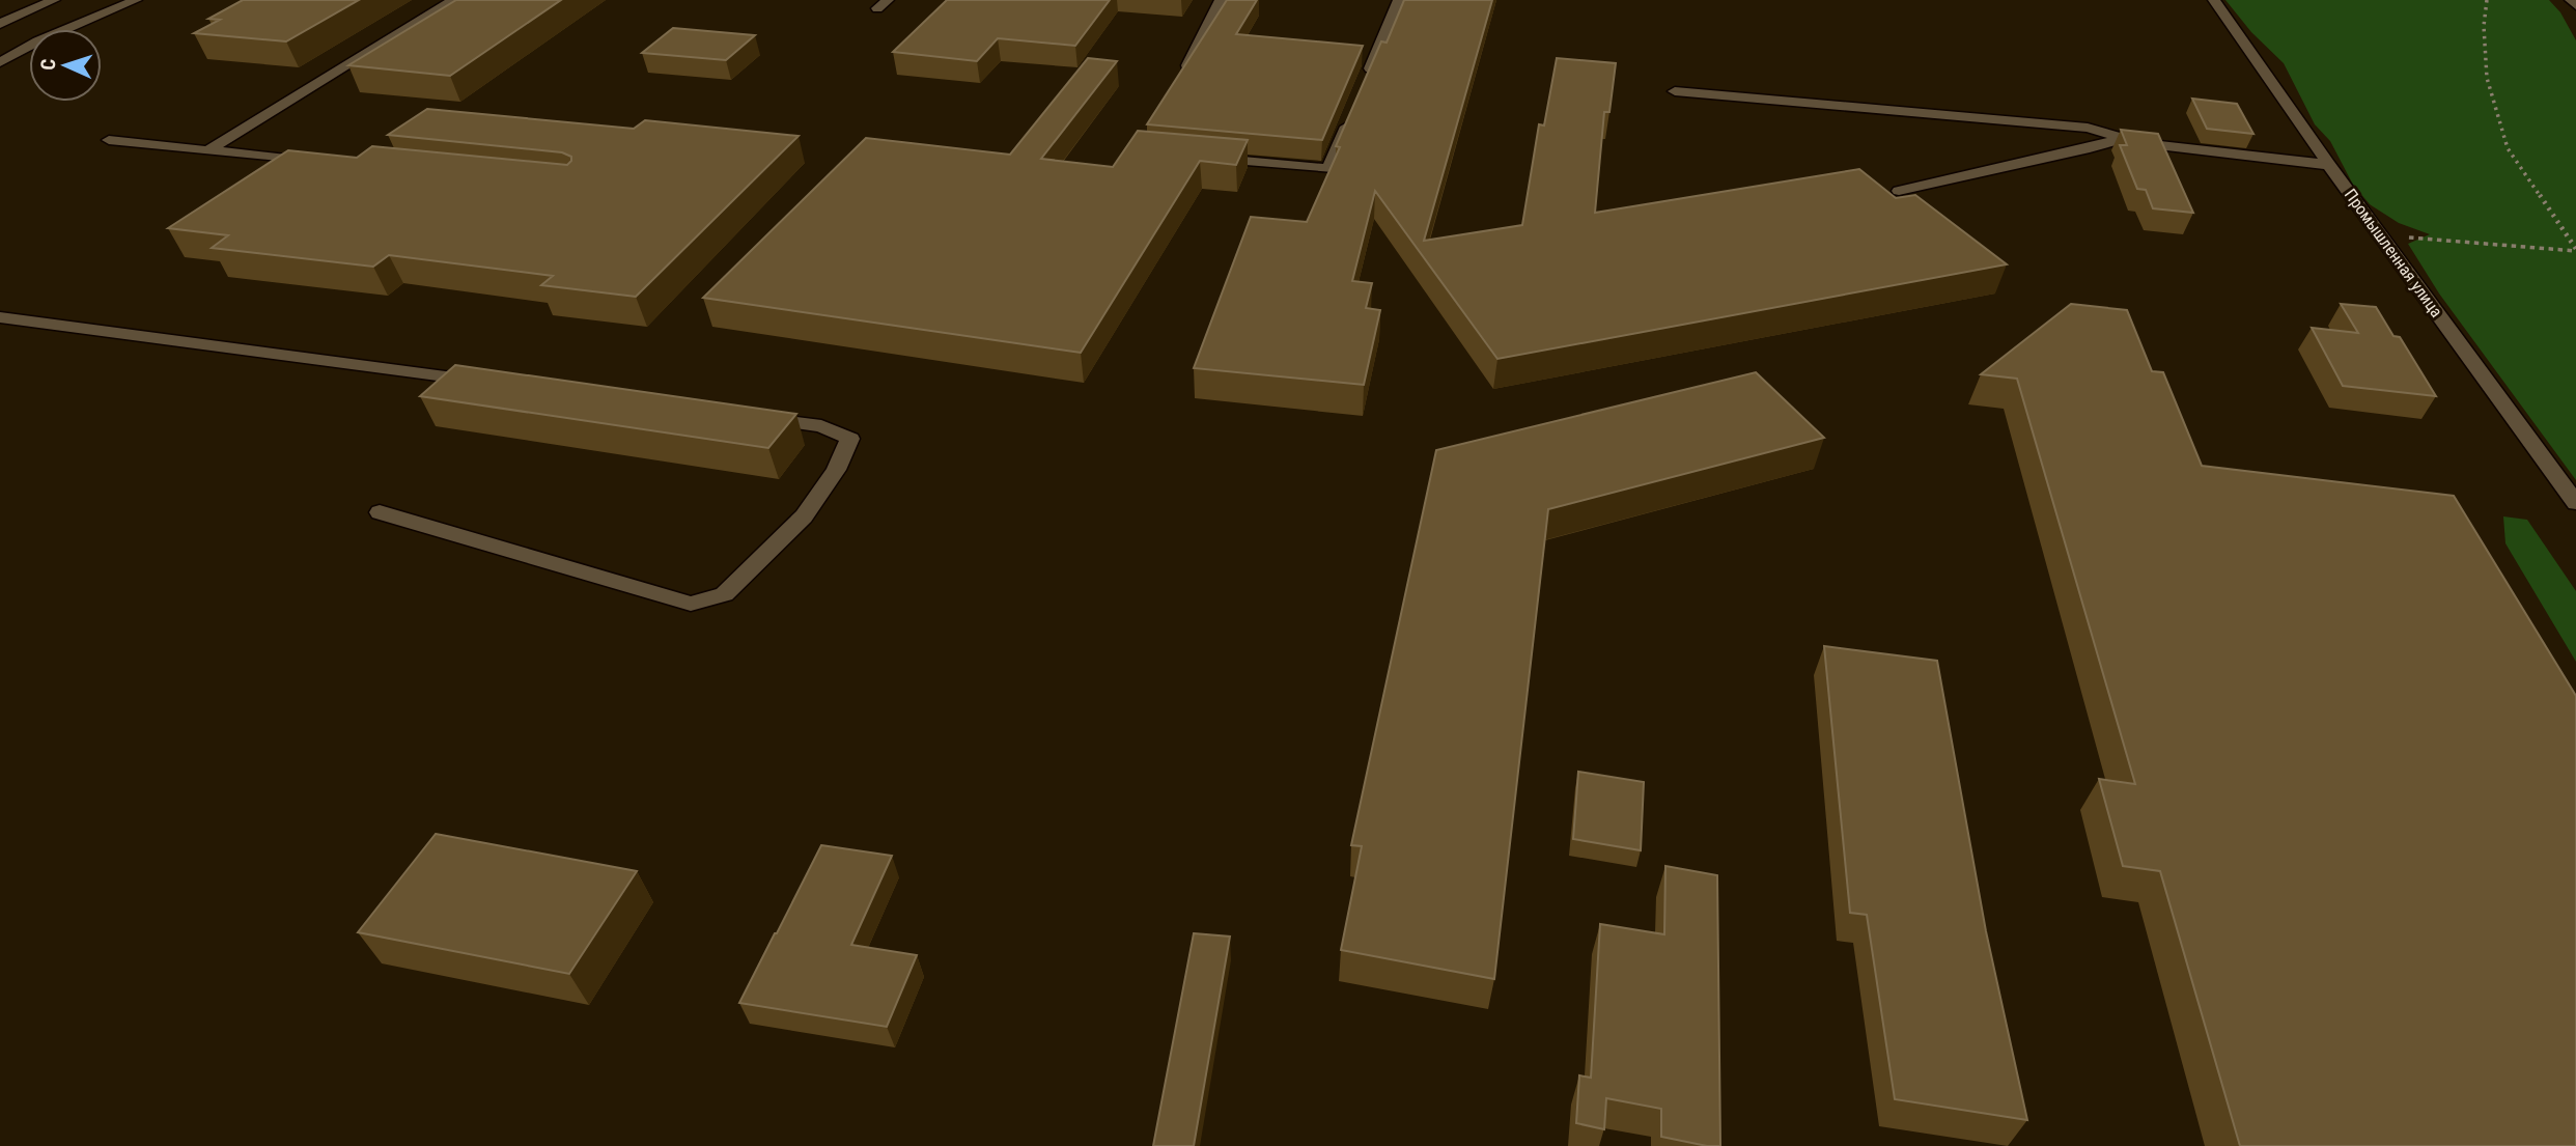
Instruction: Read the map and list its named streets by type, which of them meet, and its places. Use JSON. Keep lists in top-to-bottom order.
{
  "streets": {
    "street": ["Промышленная улица"]
  },
  "north": "left"
}
